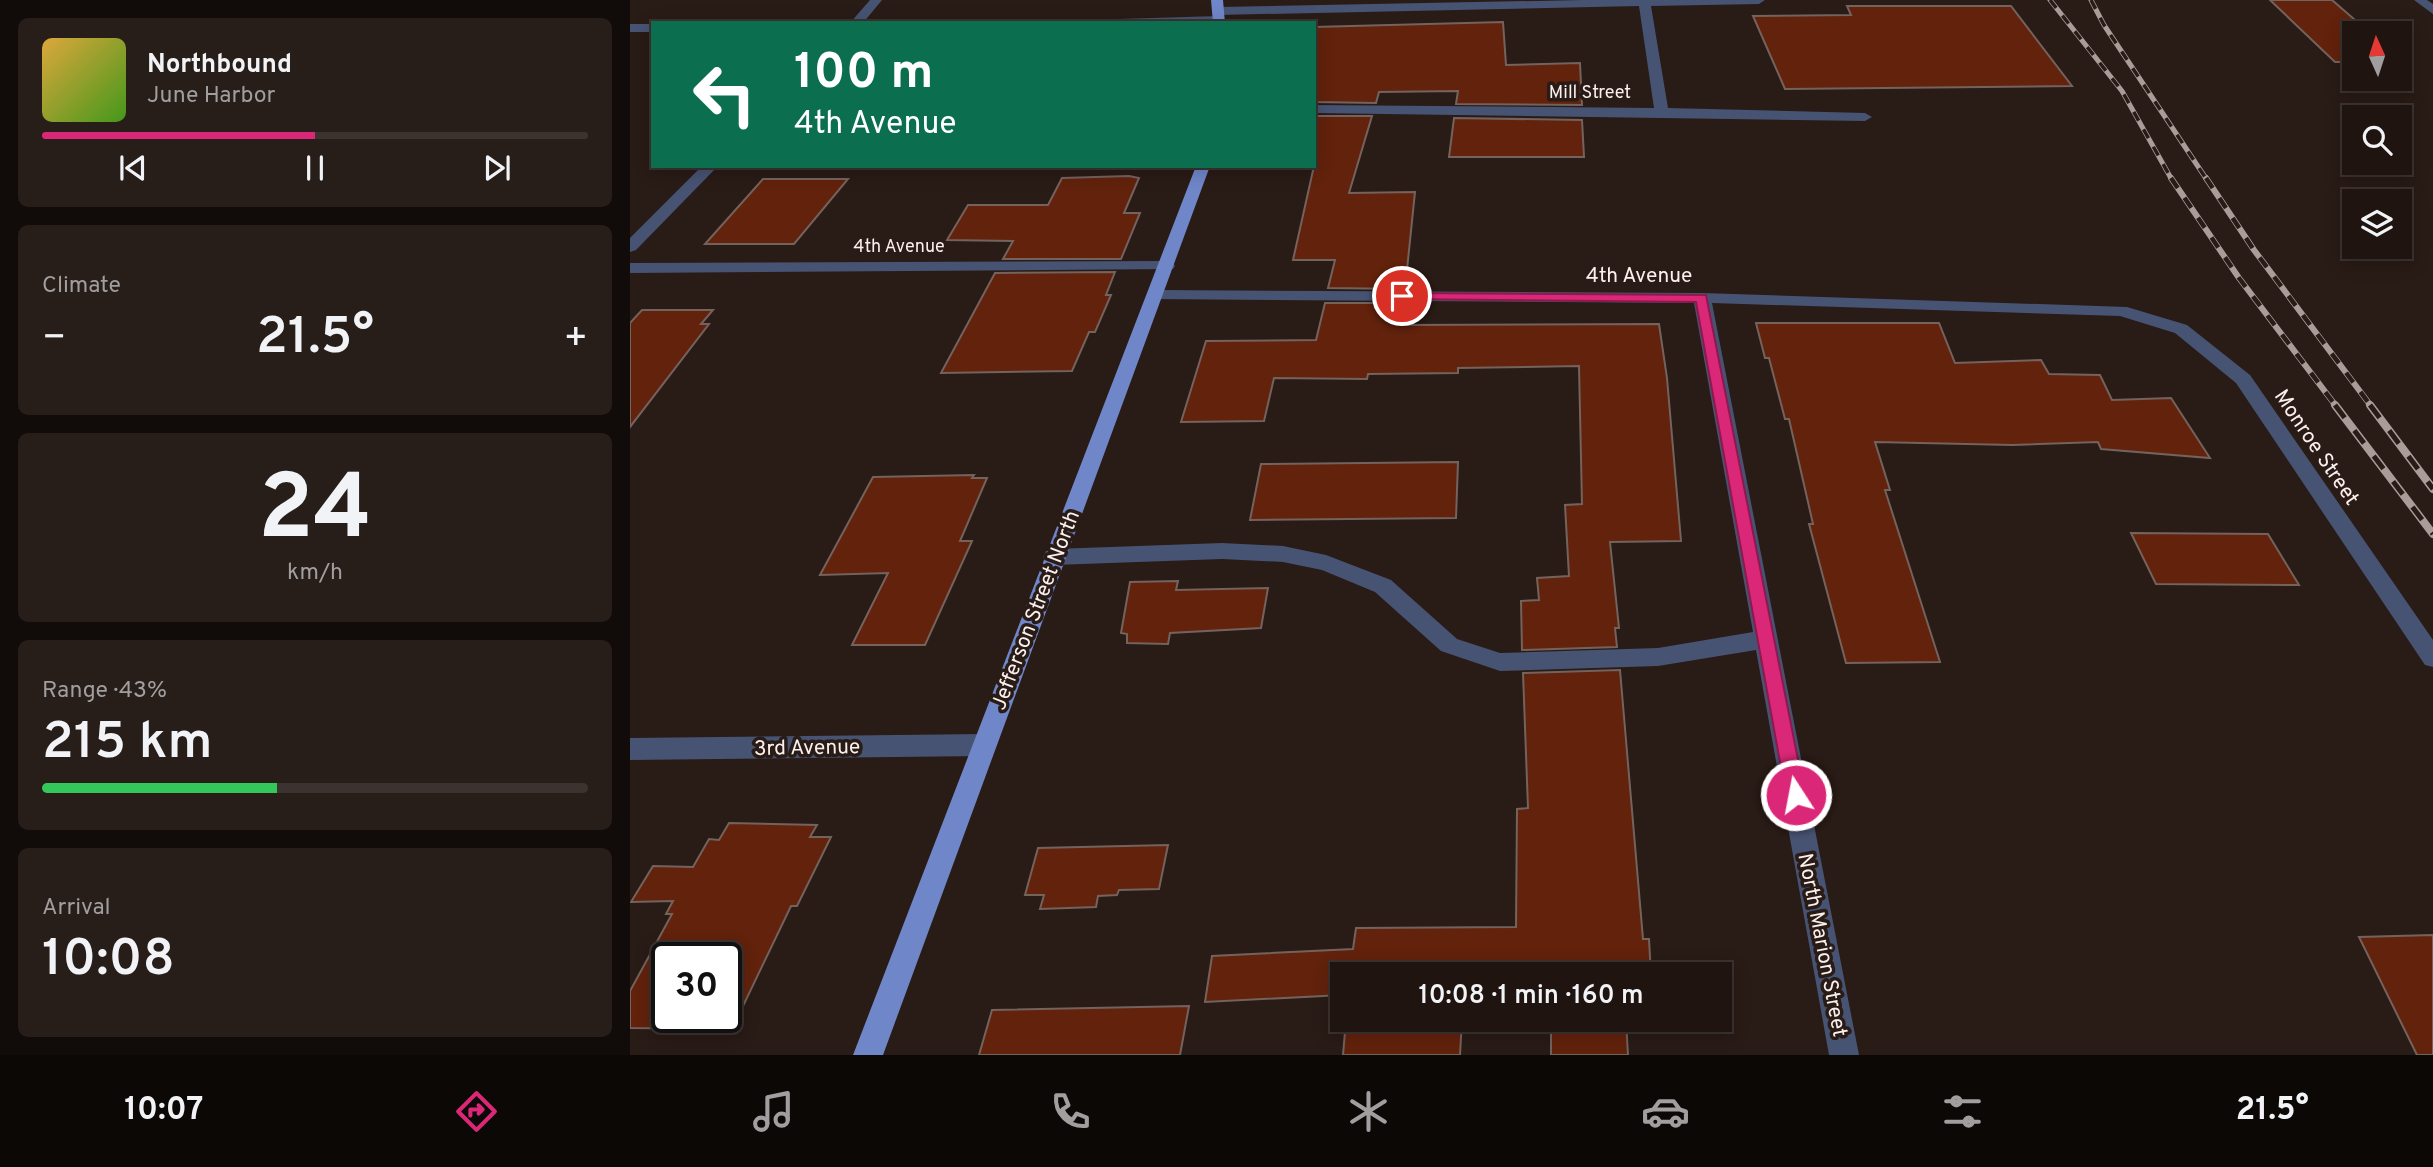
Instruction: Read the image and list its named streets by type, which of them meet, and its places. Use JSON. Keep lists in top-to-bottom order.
{
  "streets": {
    "main road": ["Jefferson Street North"],
    "street": [
      "Mill Street",
      "4th Avenue",
      "Monroe Street",
      "3rd Avenue",
      "North Marion Street"
    ]
  },
  "crossings": [
    ["4th Avenue", "Monroe Street"],
    ["4th Avenue", "Jefferson Street North"],
    ["4th Avenue", "North Marion Street"],
    ["Jefferson Street North", "3rd Avenue"]
  ],
  "north": "top",
  "page": {
    "turn": ["100 m", "4th Avenue"],
    "song": ["Northbound", "June Harbor"],
    "tile": [
      "Climate",
      ["24", "km/h"],
      ["Range · 43%", "215 km"],
      ["Arrival", "10:08"]
    ],
    "heat": ["−", "21.5°", "+"],
    "limit": "30",
    "trip": "10:08 · 1 min · 160 m",
    "tabs": ["10:07", "21.5°"]
  }
}
